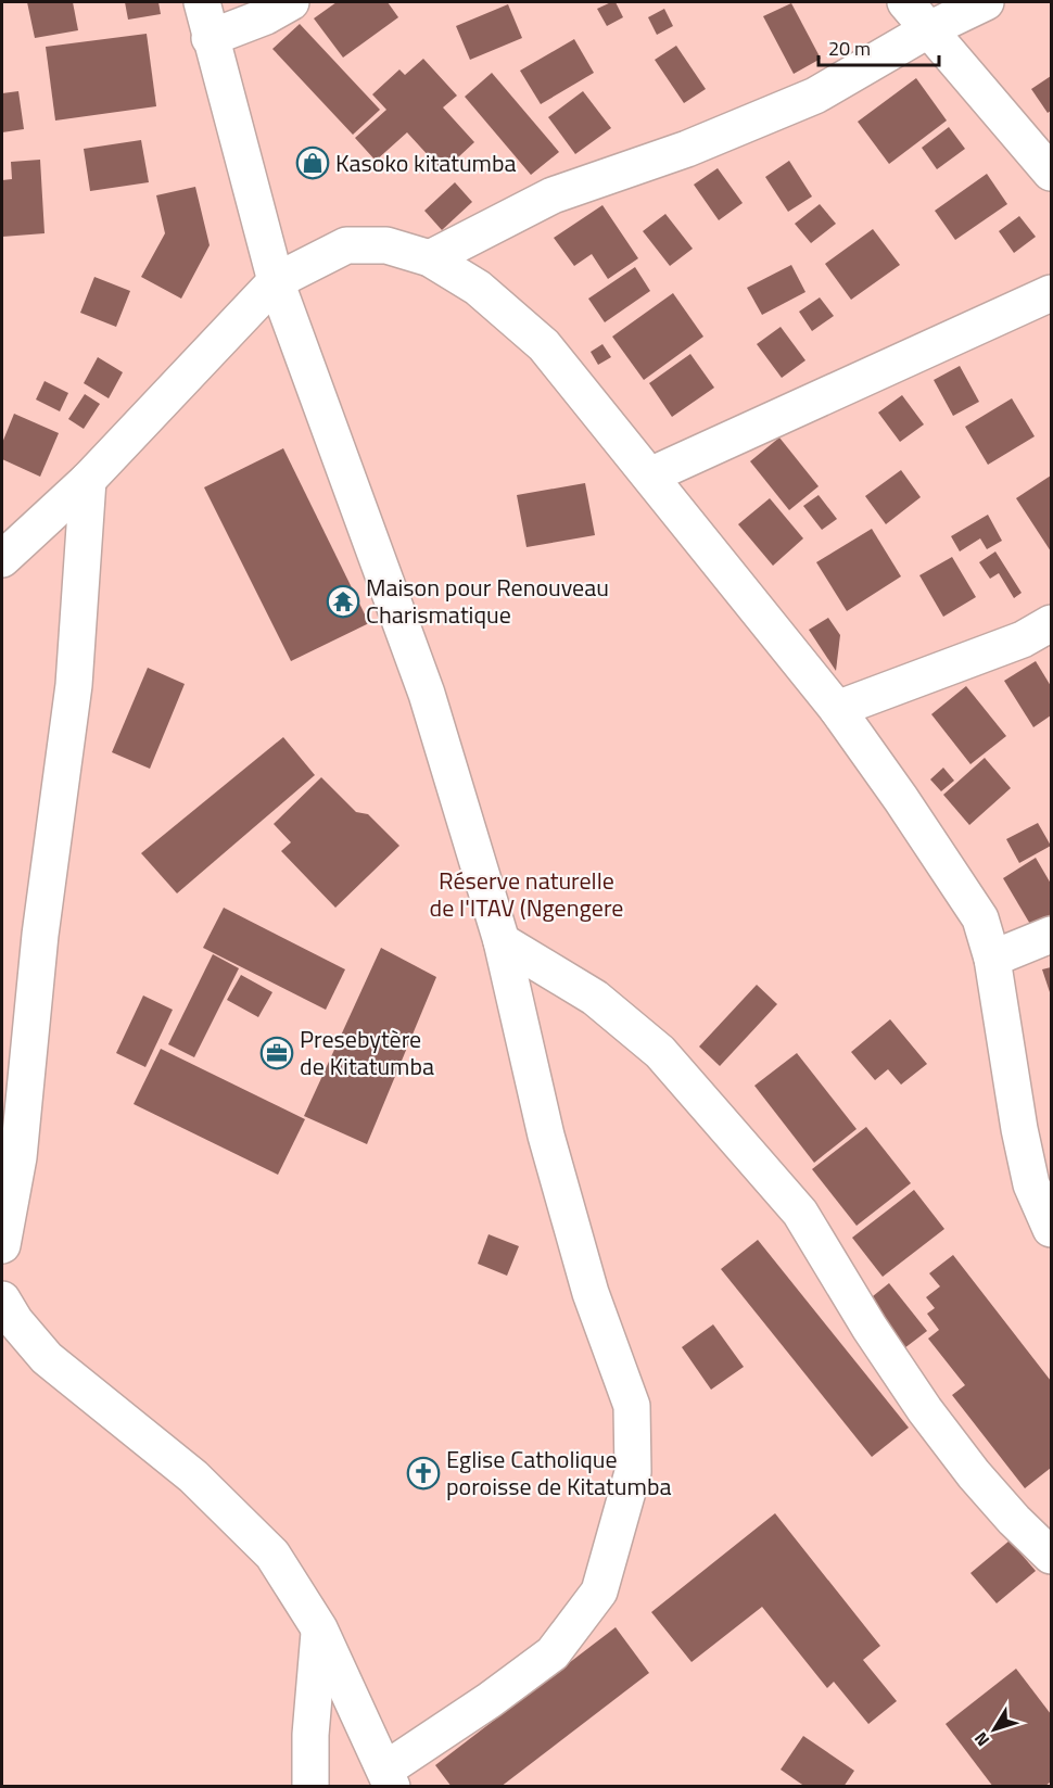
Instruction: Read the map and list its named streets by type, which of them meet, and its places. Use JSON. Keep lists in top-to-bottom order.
{
  "parks": ["Réserve naturelle de l'ITAV (Ngengere"],
  "places": {
    "shop": ["Kasoko kitatumba"],
    "temple": ["Maison pour Renouveau Charismatique"],
    "office": ["Presebytère de Kitatumba"],
    "church": ["Eglise Catholique poroisse de Kitatumba"]
  },
  "scale_bar": "20 m",
  "north": "bottom left"
}
